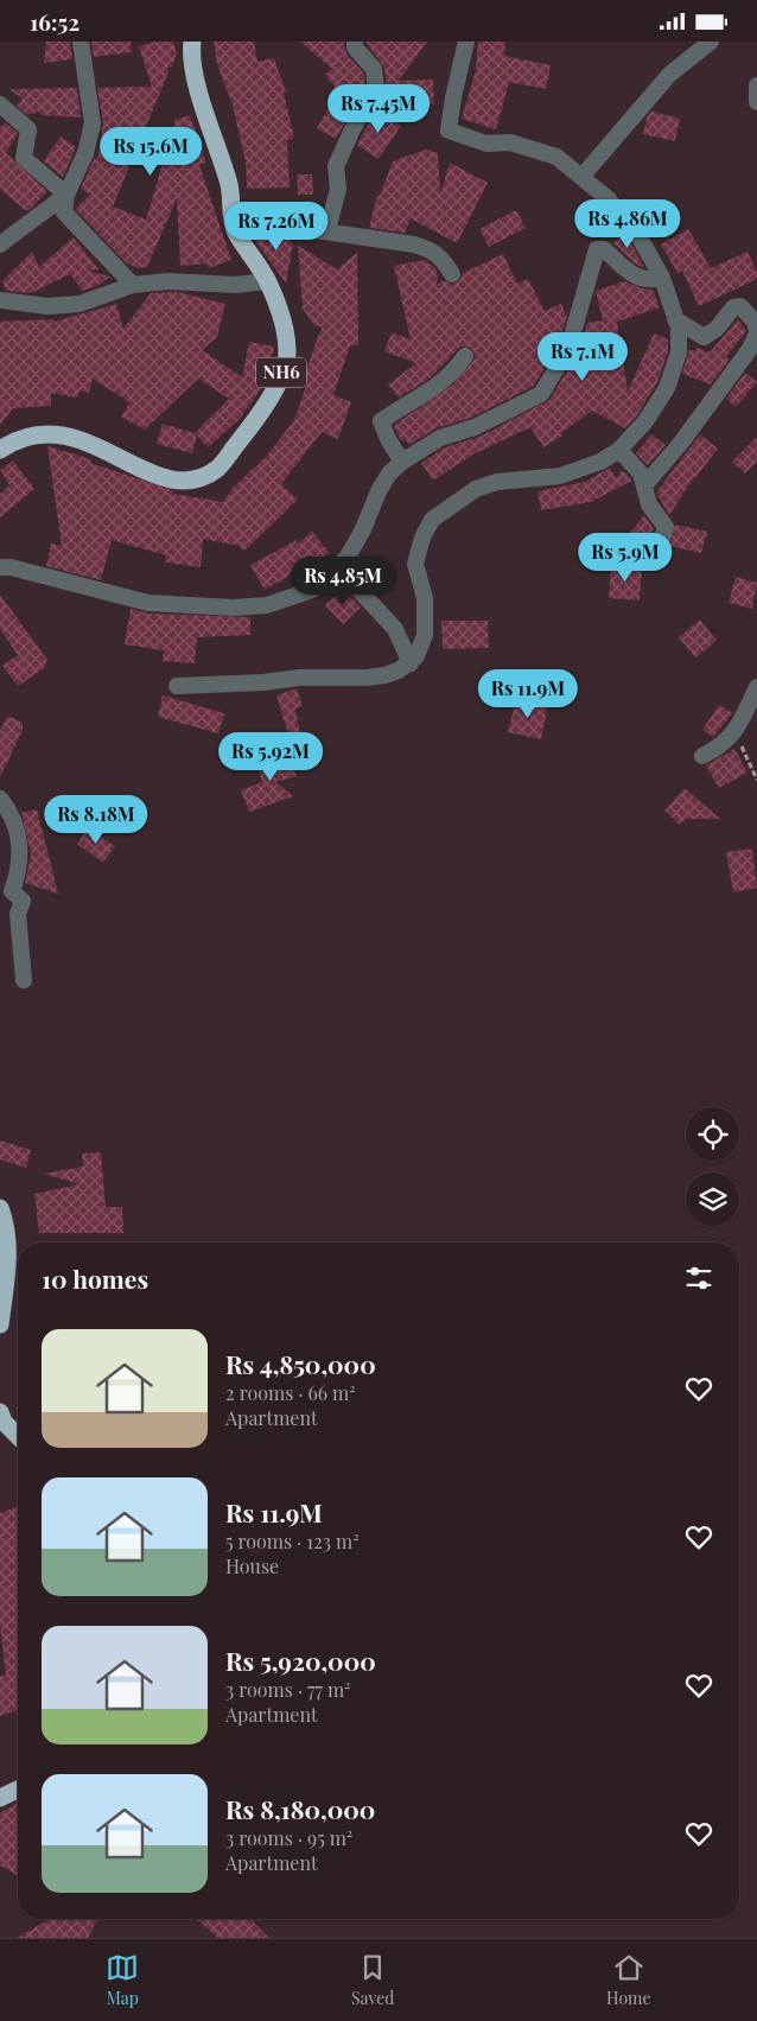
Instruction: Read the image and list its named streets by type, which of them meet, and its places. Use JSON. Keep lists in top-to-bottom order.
{
  "streets": {
    "highway": ["NH6"]
  },
  "page": {
    "status": "16:52",
    "price": [
      "Rs 7.45M",
      "Rs 15.6M",
      "Rs 4.86M",
      "Rs 7.26M",
      "Rs 7.1M",
      "Rs 5.9M",
      "Rs 4.85M",
      "Rs 11.9M",
      "Rs 5.92M",
      "Rs 8.18M"
    ],
    "heading": "10 homes",
    "list": [
      {
        "name": "Rs 4,850,000",
        "note": "2 rooms · 66 m² · Apartment"
      },
      {
        "name": "Rs 11.9M",
        "note": "5 rooms · 123 m² · House"
      },
      {
        "name": "Rs 5,920,000",
        "note": "3 rooms · 77 m² · Apartment"
      },
      {
        "name": "Rs 8,180,000",
        "note": "3 rooms · 95 m² · Apartment"
      }
    ],
    "tabs": ["Map", "Saved", "Home"]
  }
}
